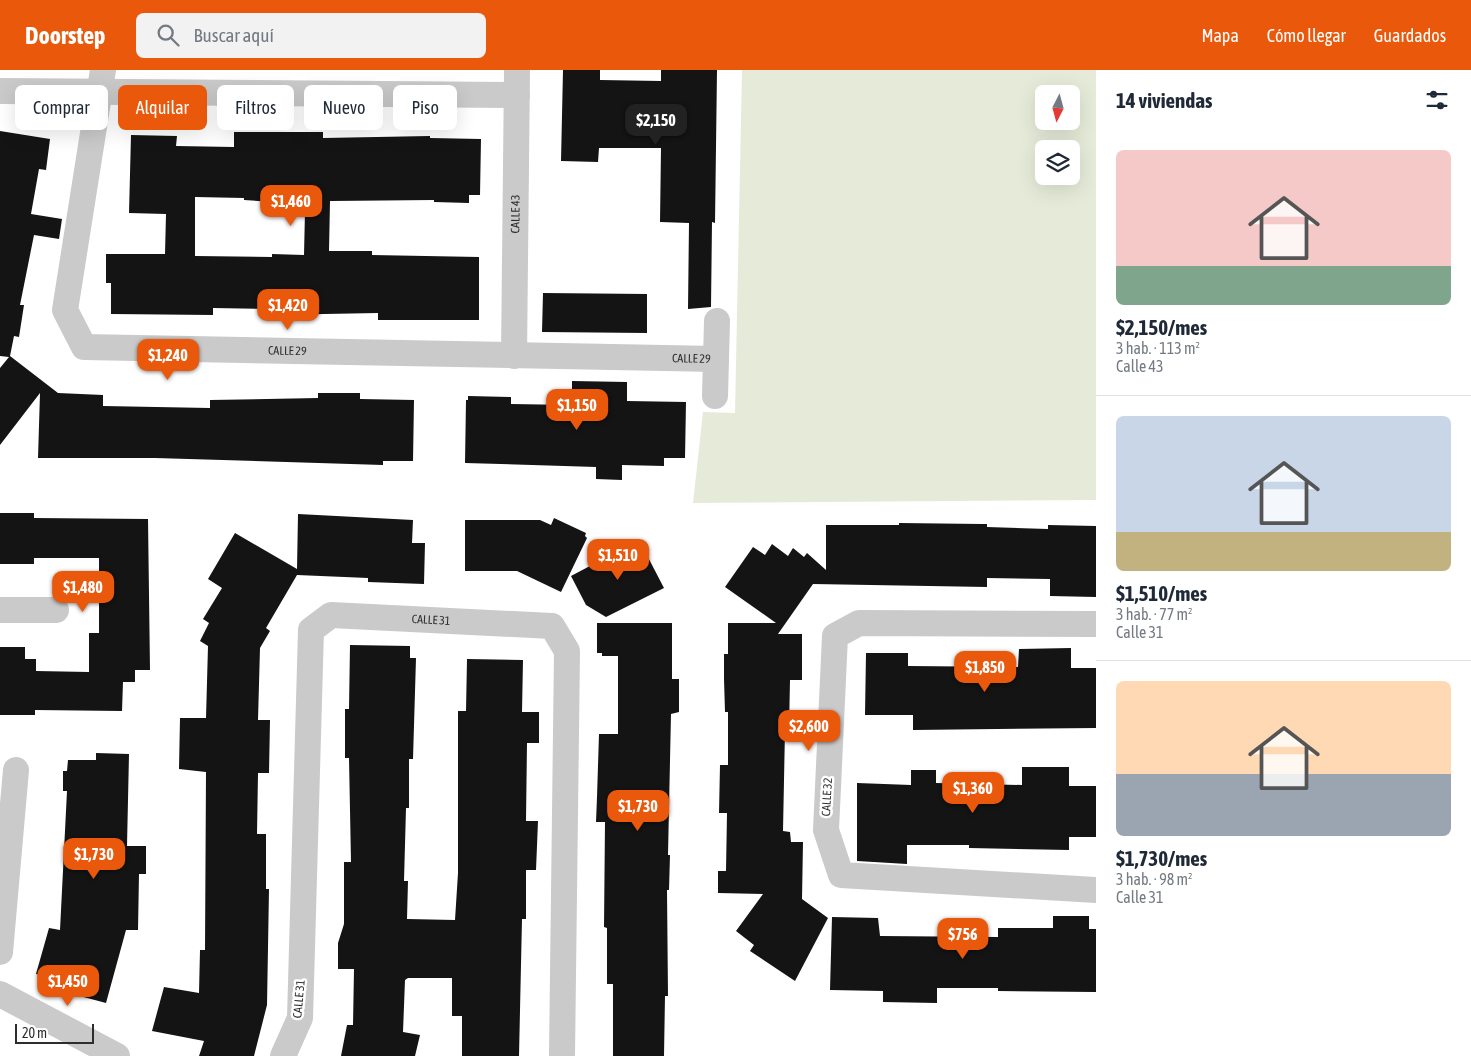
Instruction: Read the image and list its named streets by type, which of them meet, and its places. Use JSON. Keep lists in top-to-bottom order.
{
  "streets": {
    "street": [
      "CALLE 43",
      "CALLE 29",
      "CALLE 31",
      "CALLE 32"
    ]
  },
  "crossings": [
    ["CALLE 43", "CALLE 29"]
  ],
  "scale_bar": "20 m",
  "north": "bottom",
  "page": {
    "header": "Doorstep",
    "search": "Buscar aquí",
    "nav": ["Mapa", "Cómo llegar", "Guardados"],
    "heading": "14 viviendas",
    "chip": [
      "Comprar",
      "Alquilar",
      "Filtros",
      "Nuevo",
      "Piso"
    ],
    "price": [
      "$2,150",
      "$1,460",
      "$1,420",
      "$1,240",
      "$1,150",
      "$1,510",
      "$1,480",
      "$1,850",
      "$2,600",
      "$1,360",
      "$1,730",
      "$1,730",
      "$756",
      "$1,450"
    ],
    "list": [
      {
        "name": "$2,150/mes",
        "note": "3 hab. · 113 m² · Calle 43"
      },
      {
        "name": "$1,510/mes",
        "note": "3 hab. · 77 m² · Calle 31"
      },
      {
        "name": "$1,730/mes",
        "note": "3 hab. · 98 m² · Calle 31"
      }
    ],
    "scale": "20 m"
  }
}
